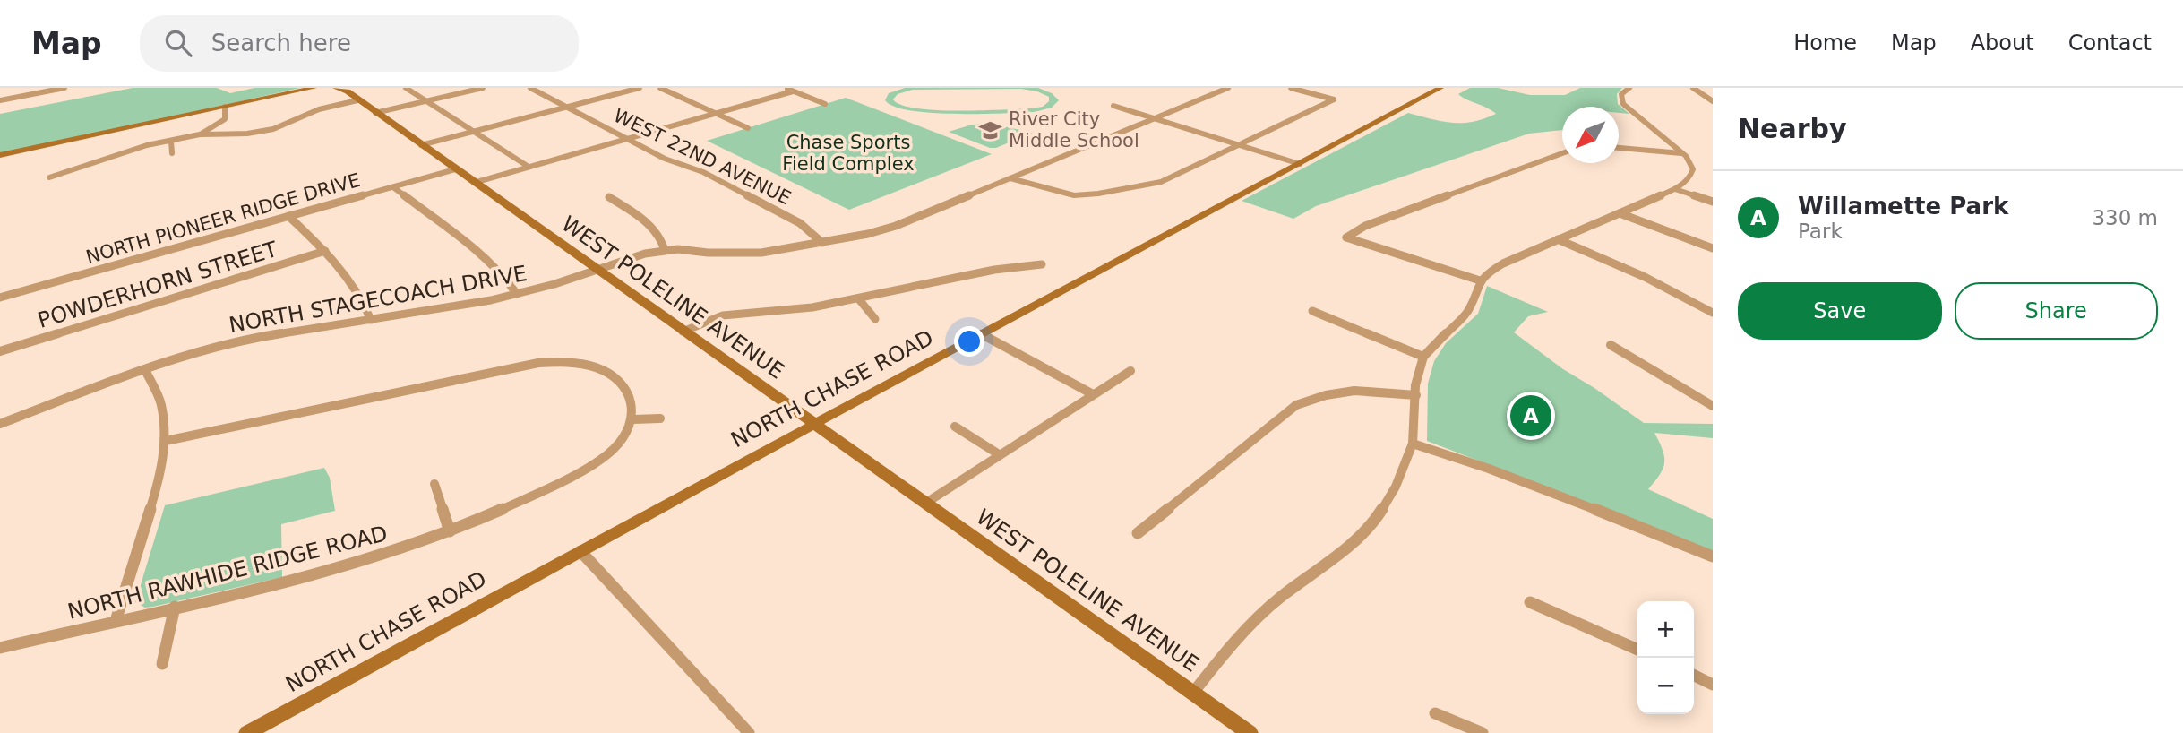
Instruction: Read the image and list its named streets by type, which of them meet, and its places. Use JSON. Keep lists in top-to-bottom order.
{
  "streets": {
    "street": [
      "WEST 22ND AVENUE",
      "NORTH PIONEER RIDGE DRIVE",
      "POWDERHORN STREET",
      "WEST POLELINE AVENUE",
      "NORTH STAGECOACH DRIVE",
      "NORTH CHASE ROAD",
      "NORTH RAWHIDE RIDGE ROAD"
    ]
  },
  "crossings": [
    ["WEST 22ND AVENUE", "NORTH STAGECOACH DRIVE"],
    ["NORTH PIONEER RIDGE DRIVE", "WEST POLELINE AVENUE"],
    ["WEST POLELINE AVENUE", "NORTH STAGECOACH DRIVE"],
    ["WEST POLELINE AVENUE", "NORTH CHASE ROAD"]
  ],
  "parks": ["Chase Sports Field Complex"],
  "places": {
    "school or university": ["River City Middle School"]
  },
  "north": "bottom left",
  "page": {
    "header": "Map",
    "search": "Search here",
    "nav": [
      "Home",
      "Map",
      "About",
      "Contact"
    ],
    "heading": "Nearby",
    "list": [
      {
        "mark": "A",
        "name": "Willamette Park",
        "note": "Park",
        "value": "330 m"
      }
    ],
    "buttons": ["Save", "Share"],
    "pins": "A",
    "map_buttons": ["+", "−"]
  }
}
